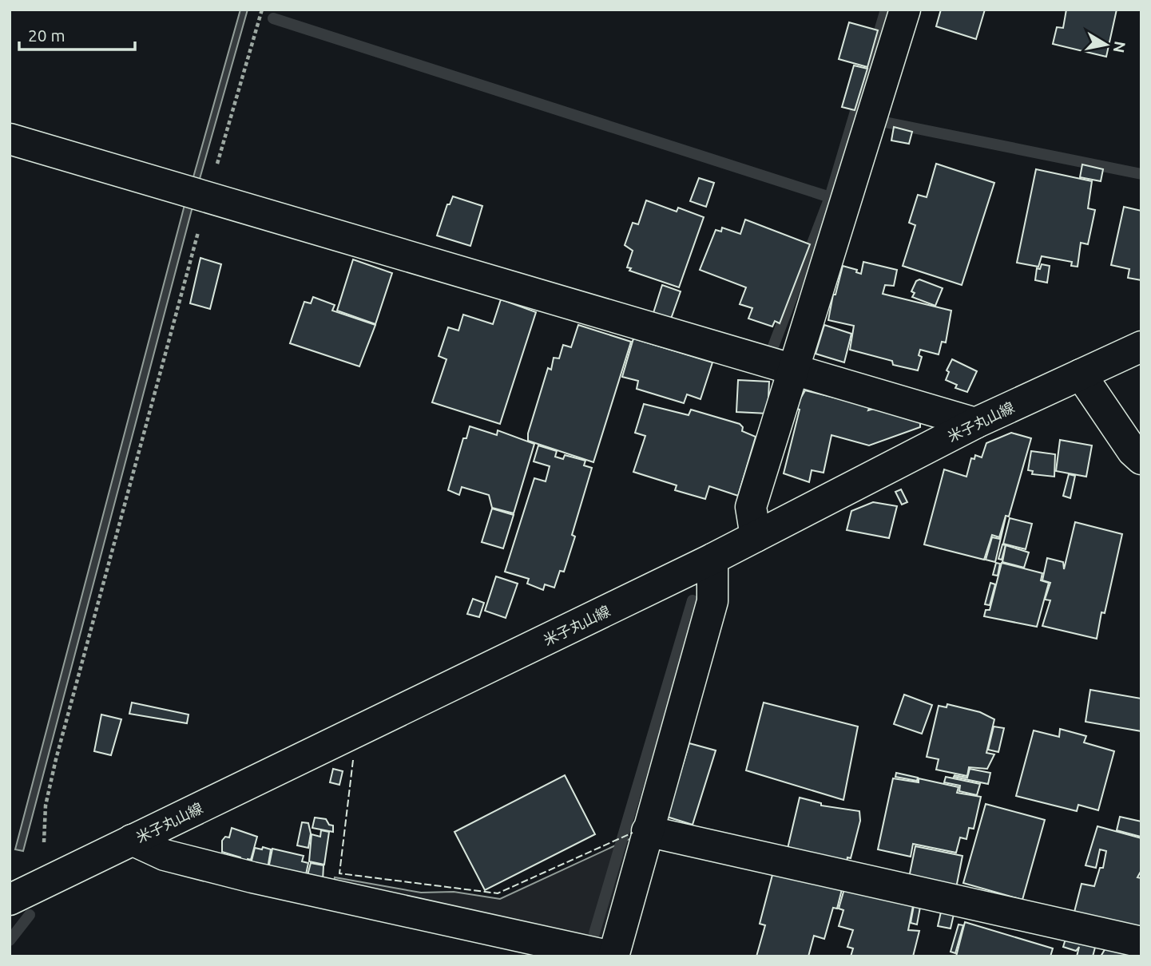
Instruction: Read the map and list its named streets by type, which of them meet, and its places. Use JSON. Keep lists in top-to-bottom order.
{
  "streets": {
    "street": ["米子丸山線"]
  },
  "scale_bar": "20 m",
  "north": "right"
}
